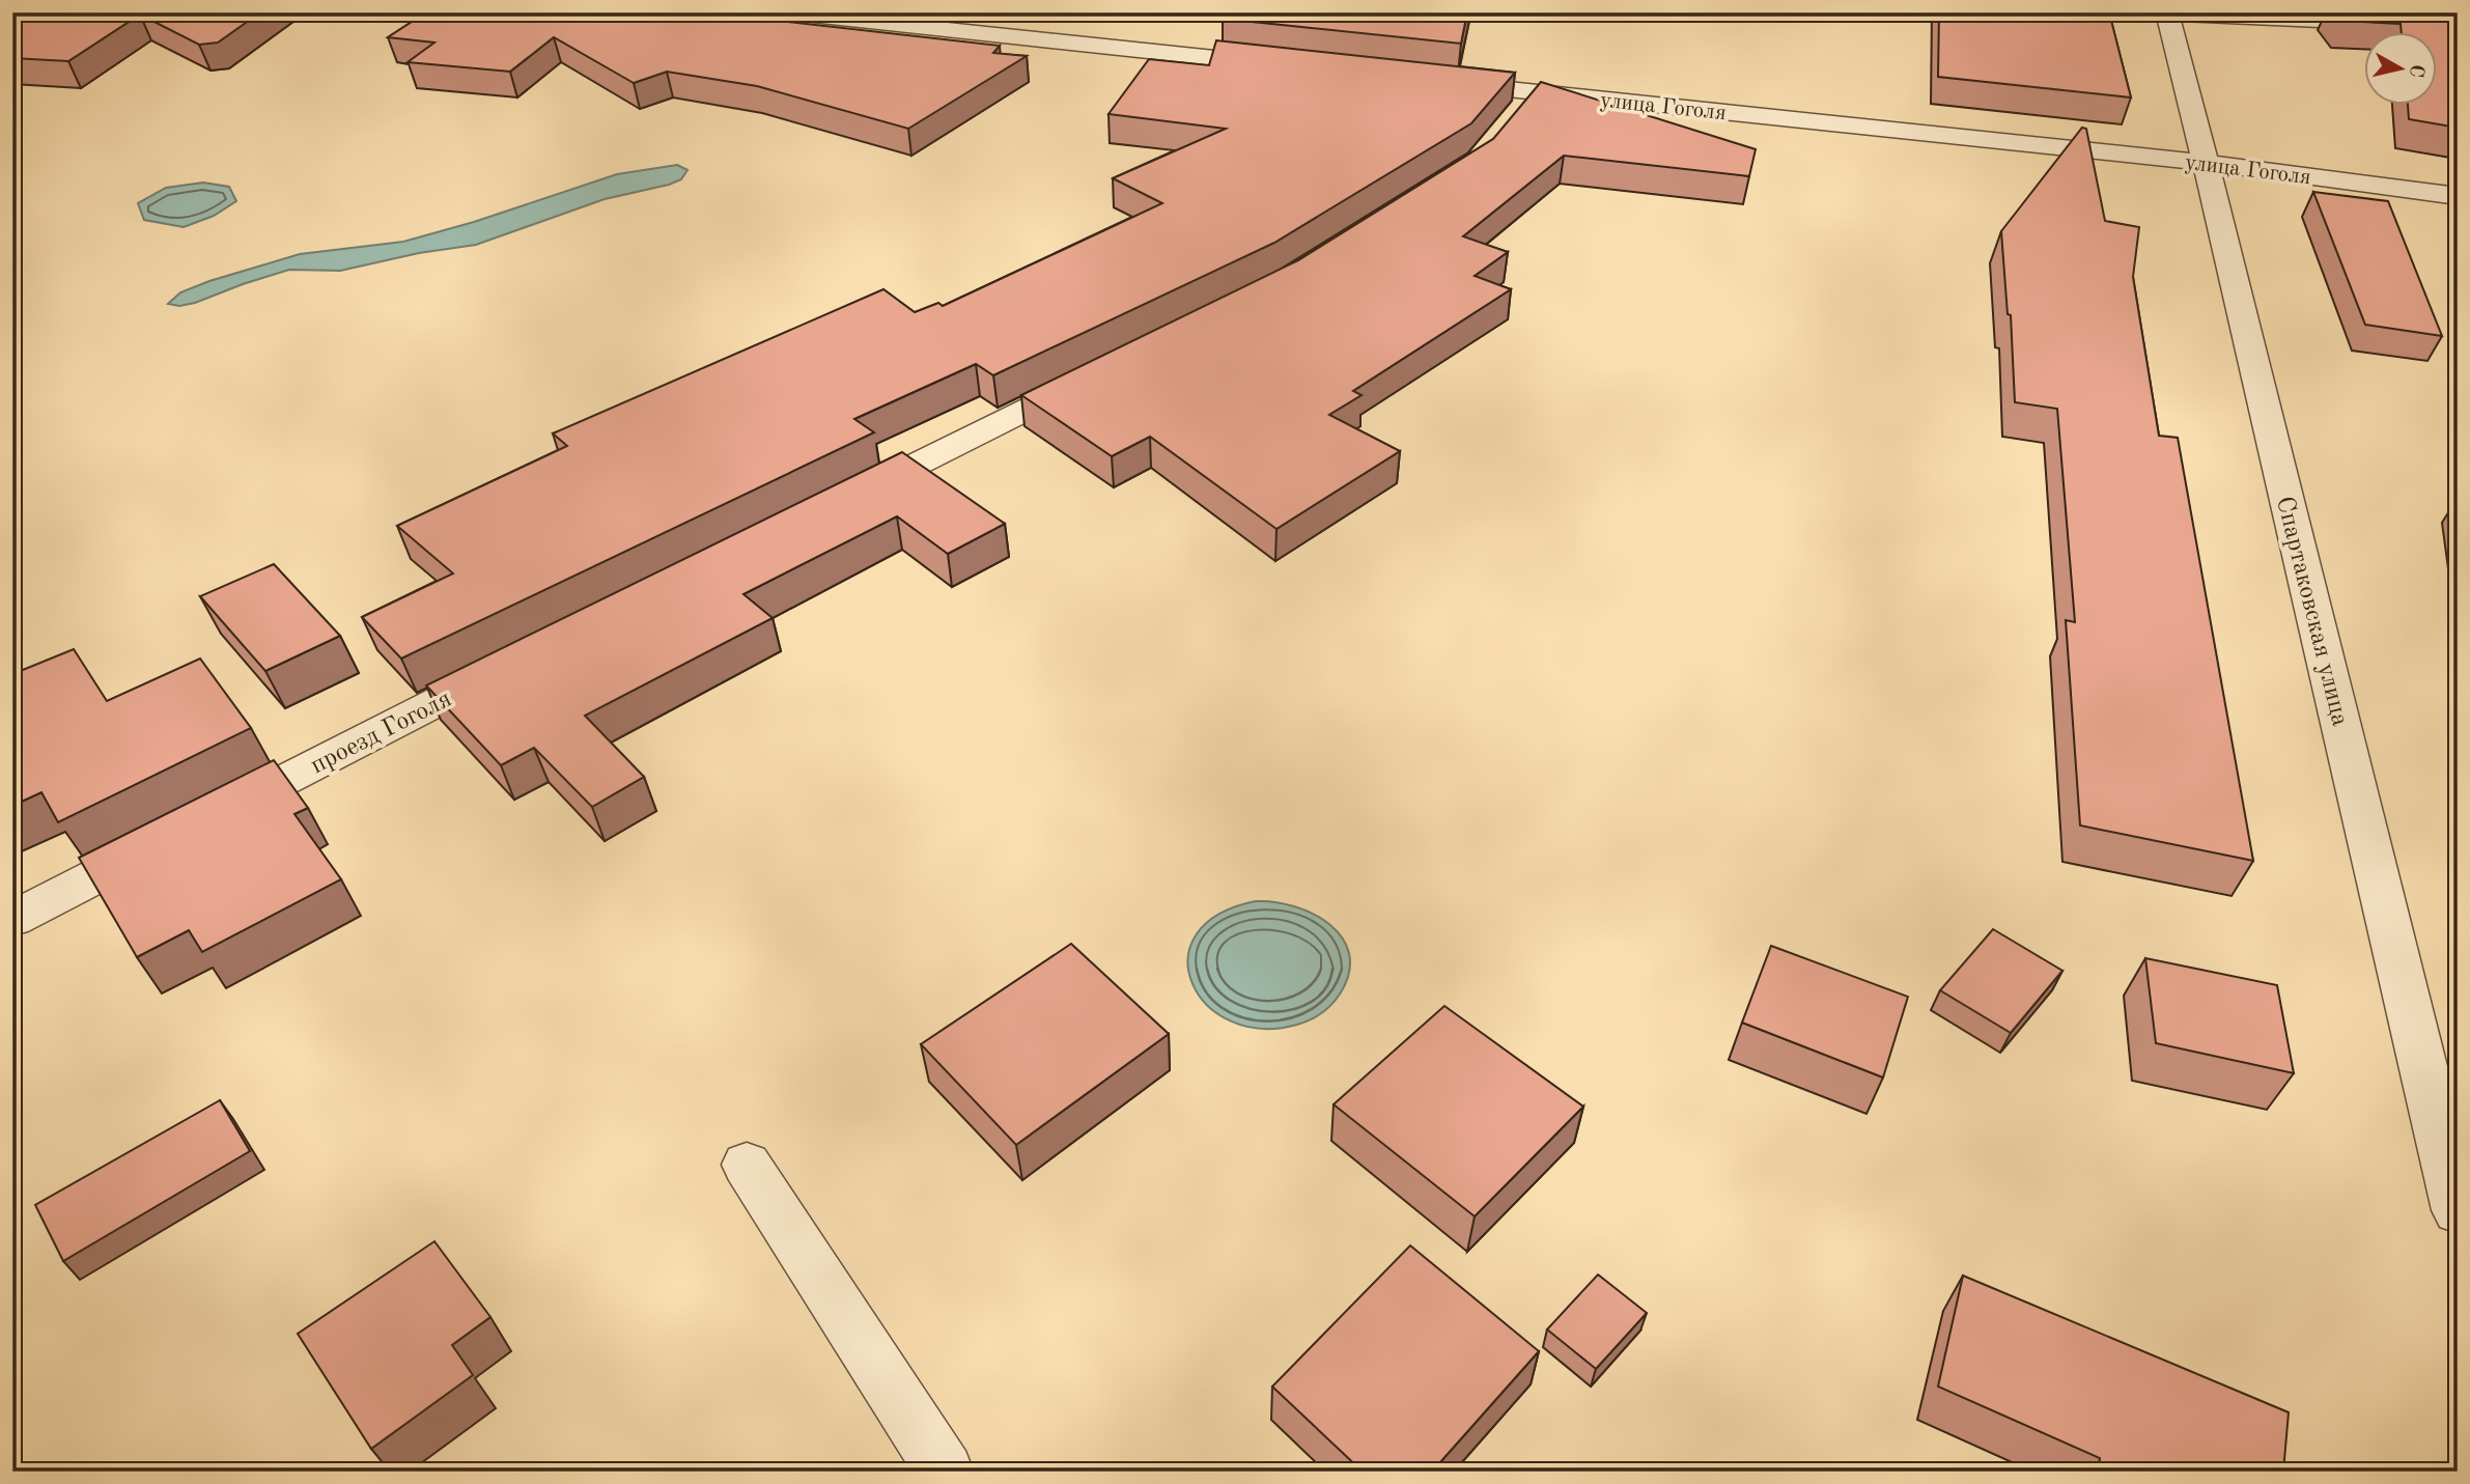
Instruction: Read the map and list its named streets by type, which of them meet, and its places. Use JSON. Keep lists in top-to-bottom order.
{
  "streets": {
    "street": ["улица Гоголя", "Спартаковская улица", "проезд Гоголя"]
  },
  "crossings": [
    ["улица Гоголя", "Спартаковская улица"]
  ],
  "north": "right"
}
